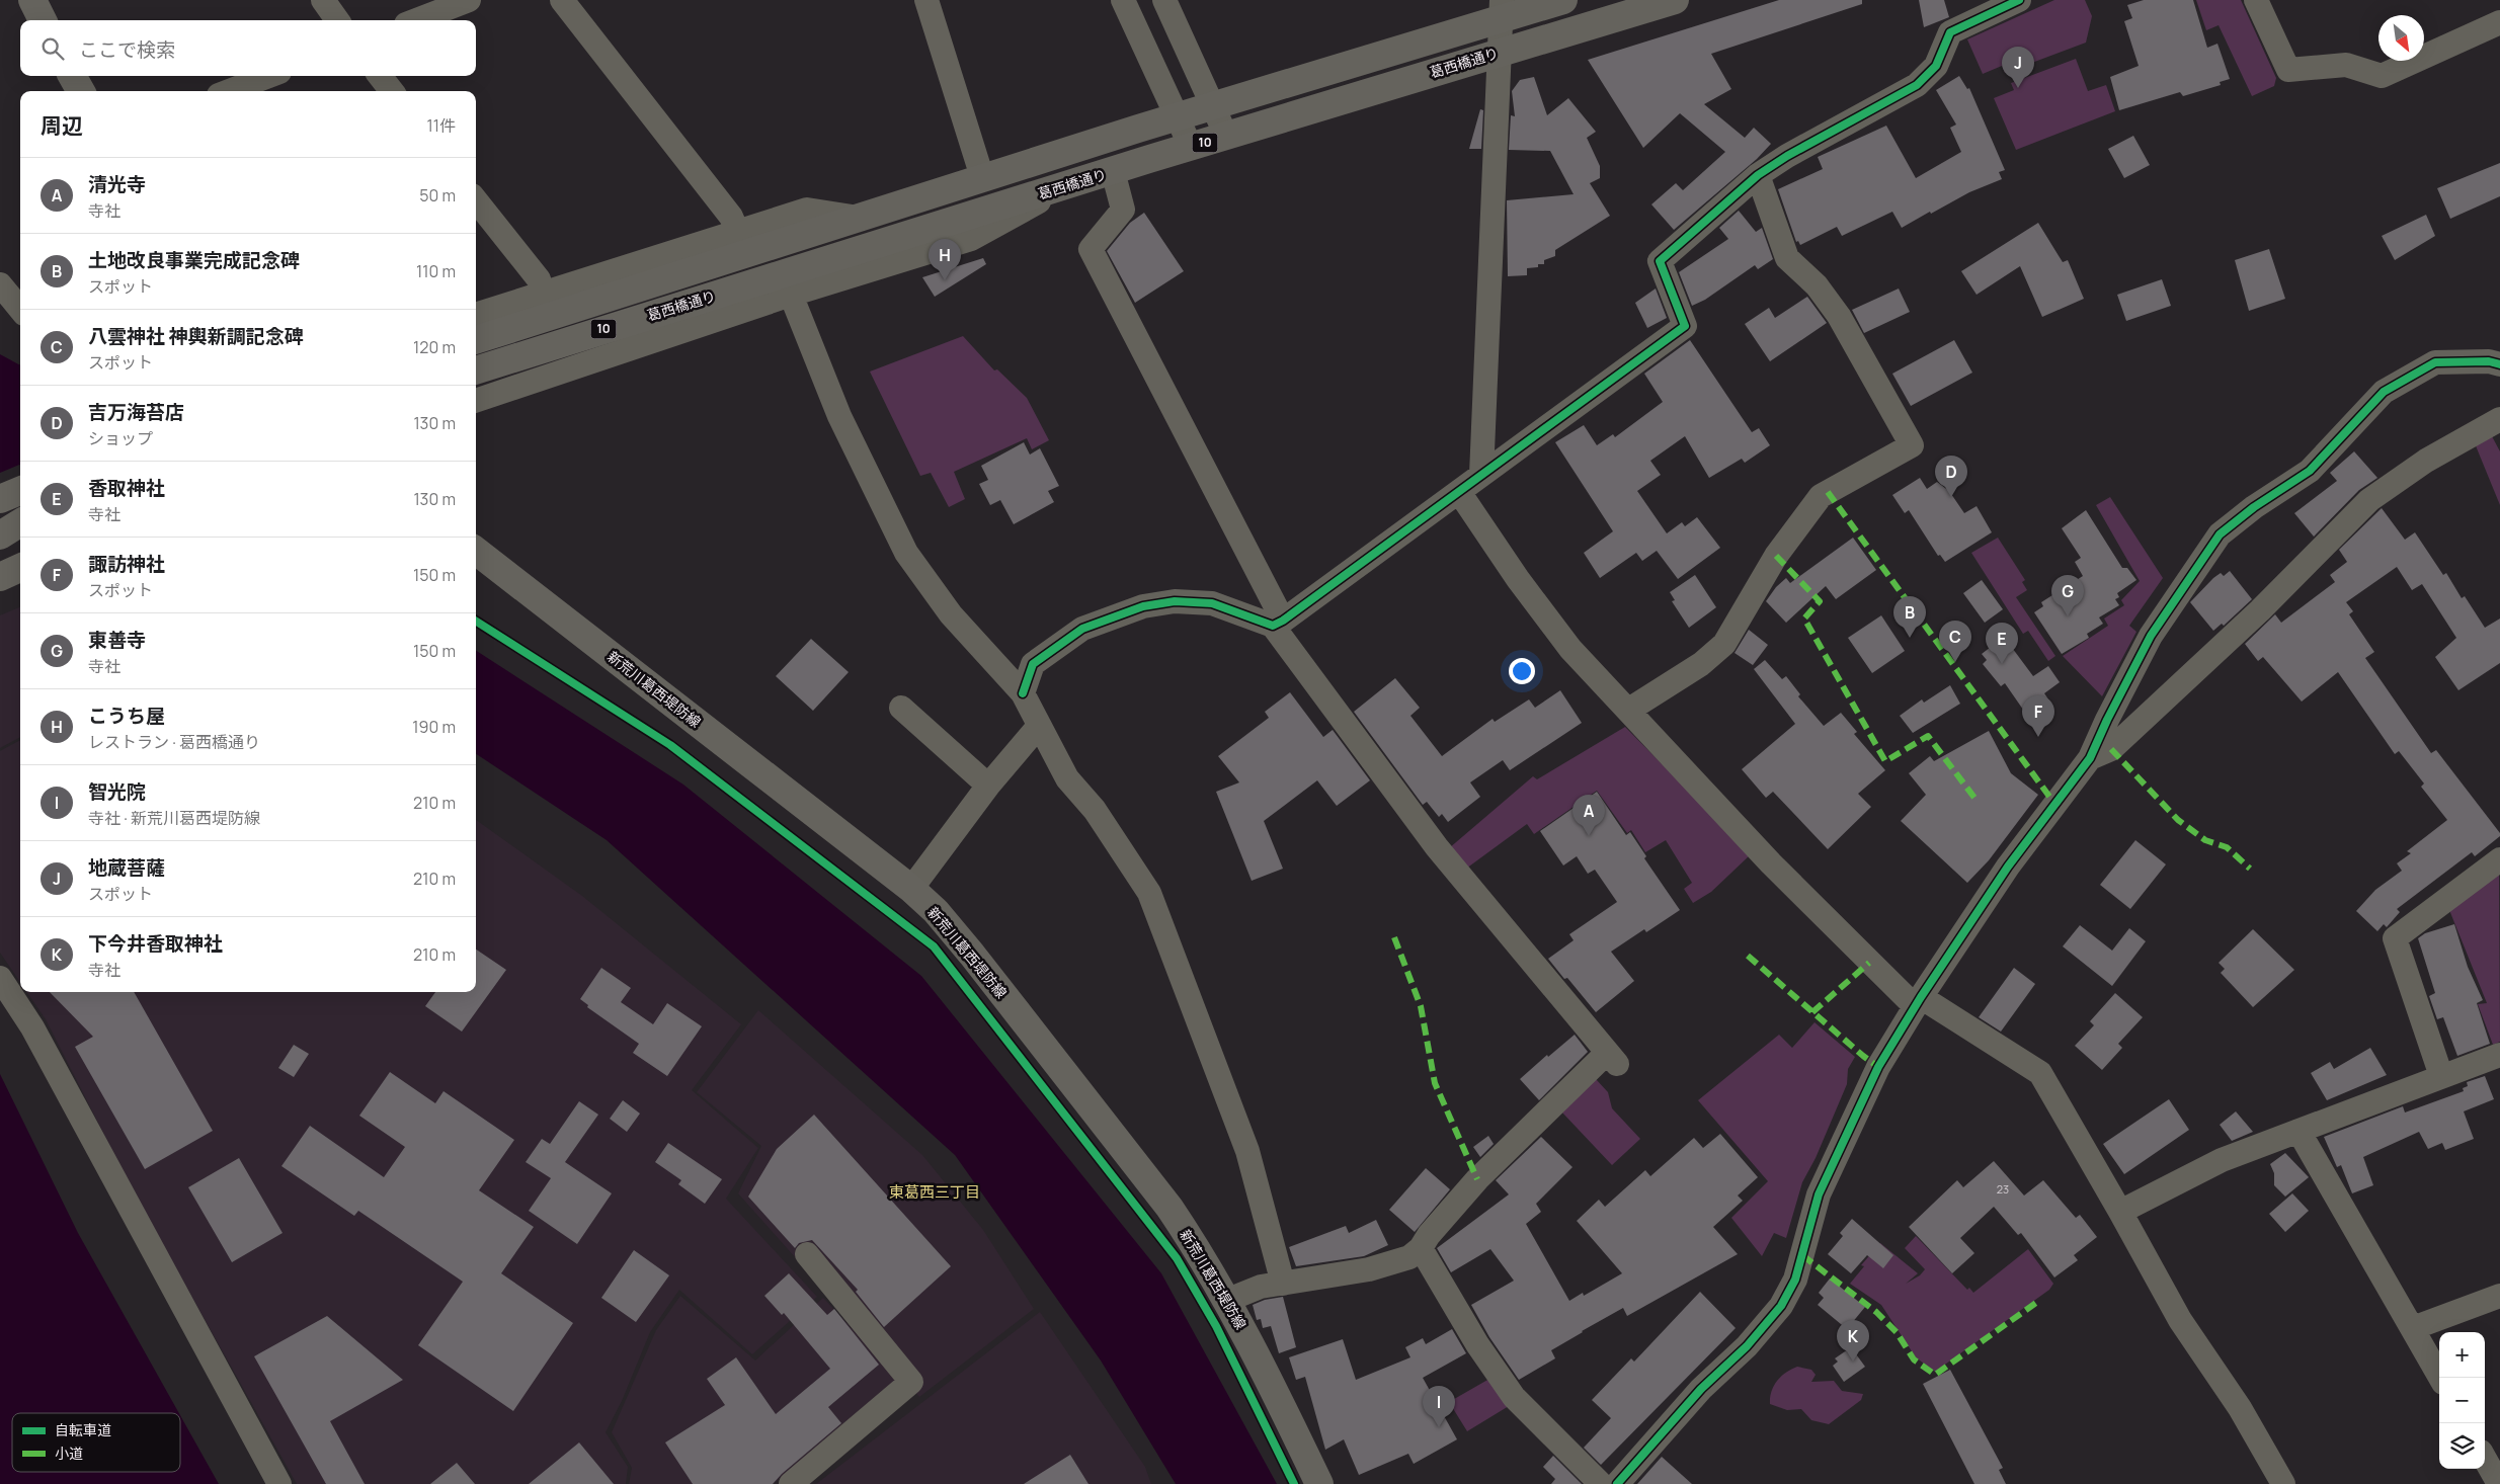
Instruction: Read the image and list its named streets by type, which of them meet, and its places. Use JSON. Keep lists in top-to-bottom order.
{
  "streets": {
    "main road": ["葛西橋通り", "10", "新荒川葛西堤防線"]
  },
  "districts": ["東葛西三丁目"],
  "house_numbers": ["23"],
  "legend": ["自転車道", "小道"],
  "north": "bottom right",
  "page": {
    "search": "ここで検索",
    "pins": [
      "J",
      "H",
      "D",
      "G",
      "B",
      "C",
      "E",
      "F",
      "A",
      "K",
      "I"
    ],
    "heading": ["周辺", "11件"],
    "list": [
      {
        "mark": "A",
        "name": "清光寺",
        "note": "寺社",
        "value": "50 m"
      },
      {
        "mark": "B",
        "name": "土地改良事業完成記念碑",
        "note": "スポット",
        "value": "110 m"
      },
      {
        "mark": "C",
        "name": "八雲神社 神輿新調記念碑",
        "note": "スポット",
        "value": "120 m"
      },
      {
        "mark": "D",
        "name": "吉万海苔店",
        "note": "ショップ",
        "value": "130 m"
      },
      {
        "mark": "E",
        "name": "香取神社",
        "note": "寺社",
        "value": "130 m"
      },
      {
        "mark": "F",
        "name": "諏訪神社",
        "note": "スポット",
        "value": "150 m"
      },
      {
        "mark": "G",
        "name": "東善寺",
        "note": "寺社",
        "value": "150 m"
      },
      {
        "mark": "H",
        "name": "こうち屋",
        "note": "レストラン · 葛西橋通り",
        "value": "190 m"
      },
      {
        "mark": "I",
        "name": "智光院",
        "note": "寺社 · 新荒川葛西堤防線",
        "value": "210 m"
      },
      {
        "mark": "J",
        "name": "地蔵菩薩",
        "note": "スポット",
        "value": "210 m"
      },
      {
        "mark": "K",
        "name": "下今井香取神社",
        "note": "寺社",
        "value": "210 m"
      }
    ],
    "map_buttons": ["+", "−"]
  }
}
